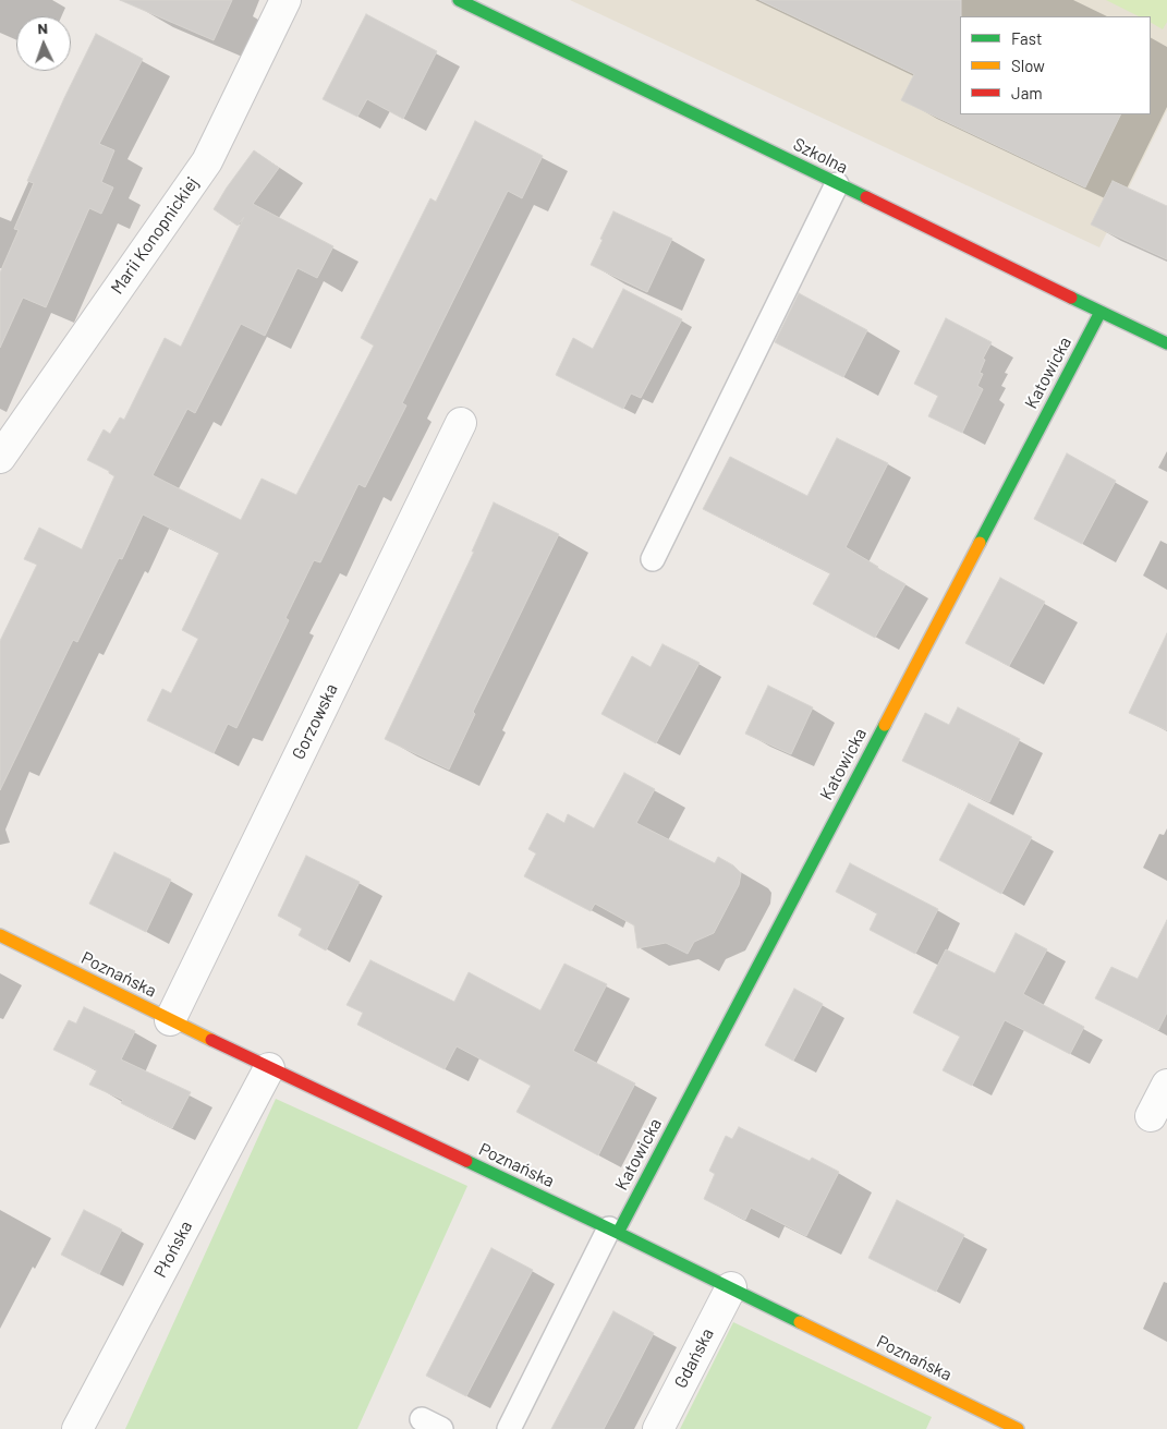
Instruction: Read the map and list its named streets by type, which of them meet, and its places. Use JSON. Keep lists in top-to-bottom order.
{
  "streets": {
    "street": [
      "Szkolna",
      "Marii Konopnickiej",
      "Katowicka",
      "Gorzowska",
      "Poznańska",
      "Płońska",
      "Gdańska"
    ]
  },
  "crossings": [
    ["Szkolna", "Katowicka"],
    ["Katowicka", "Poznańska"],
    ["Gorzowska", "Poznańska"],
    ["Poznańska", "Płońska"],
    ["Poznańska", "Gdańska"]
  ],
  "legend": ["Fast", "Slow", "Jam"],
  "north": "top"
}
